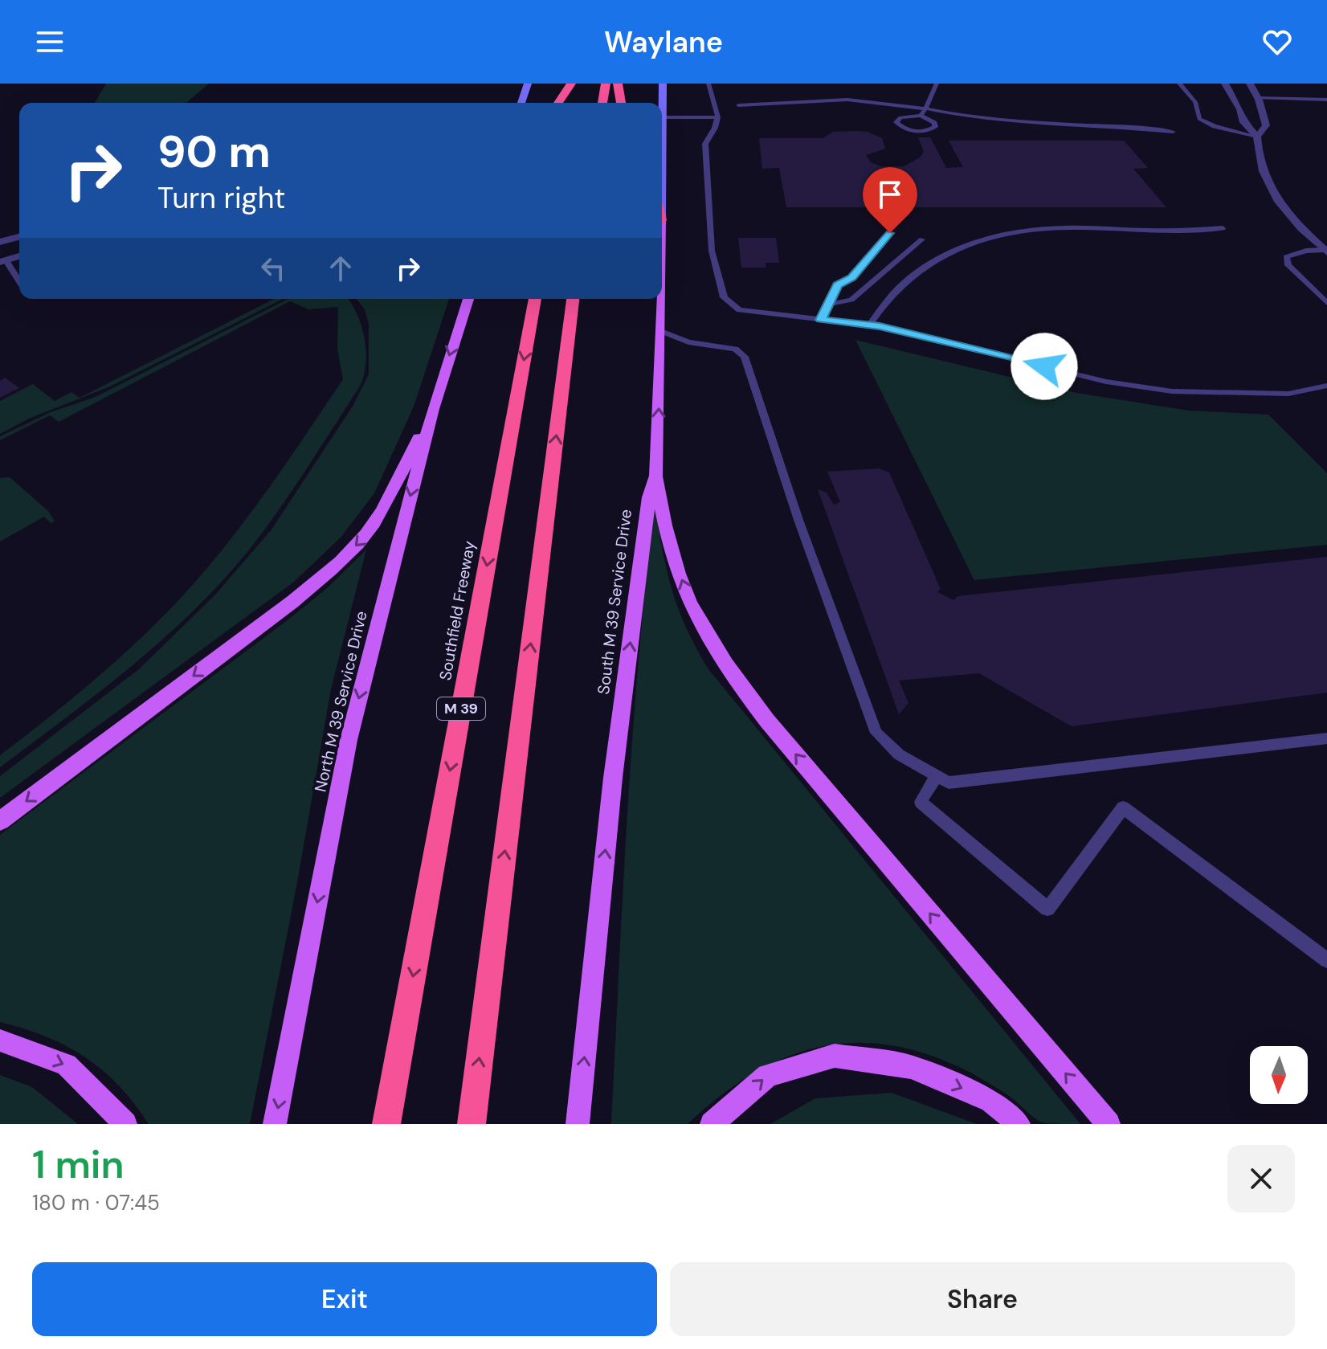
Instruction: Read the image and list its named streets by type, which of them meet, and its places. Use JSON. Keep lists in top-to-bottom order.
{
  "streets": {
    "highway": ["Southfield Freeway", "M 39"],
    "main road": ["South M 39 Service Drive", "North M 39 Service Drive"]
  },
  "one_way": ["South M 39 Service Drive", "North M 39 Service Drive"],
  "north": "bottom",
  "page": {
    "header": "Waylane",
    "turn": ["90 m", "Turn right"],
    "heading": ["1 min", "180 m · 07:45"],
    "buttons": ["Exit", "Share"]
  }
}
